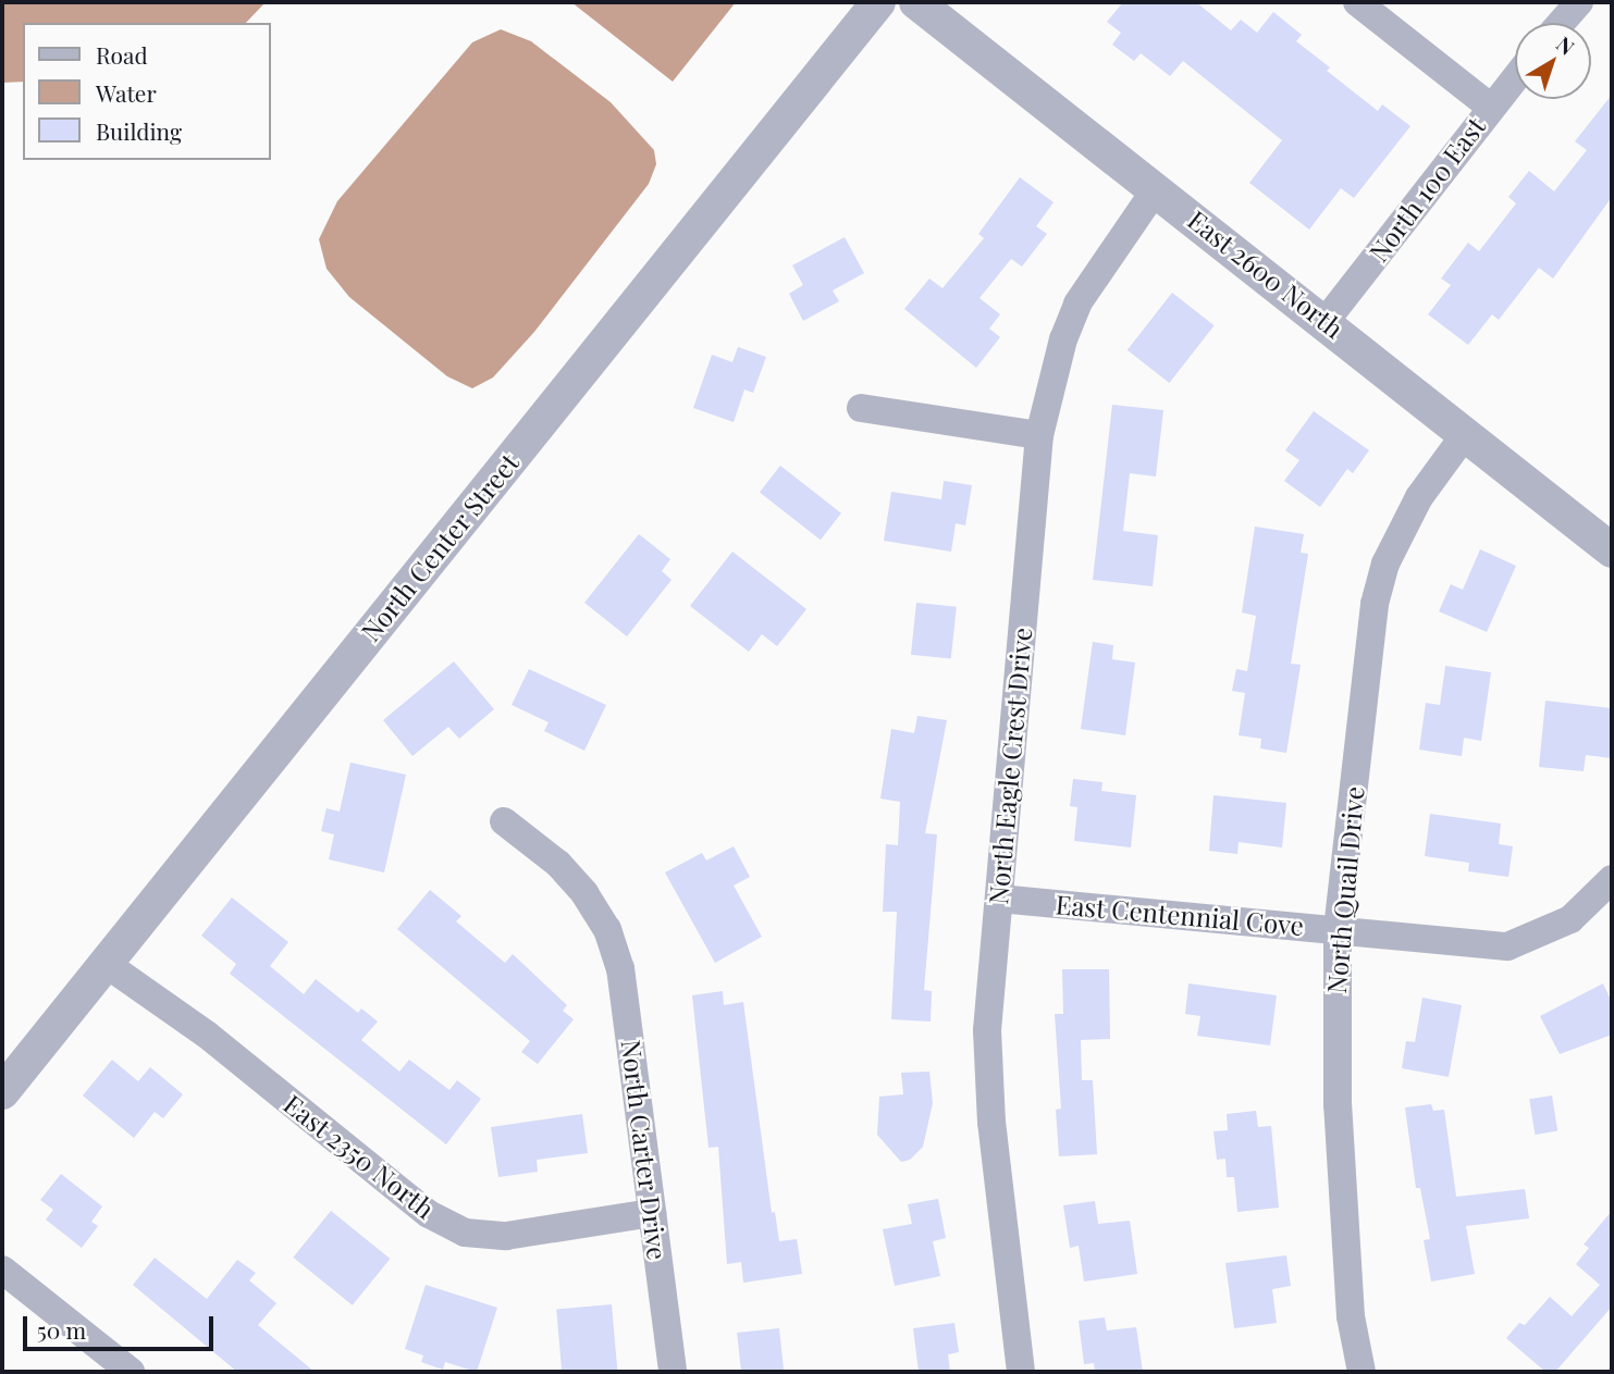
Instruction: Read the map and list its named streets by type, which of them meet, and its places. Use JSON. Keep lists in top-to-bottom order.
{
  "streets": {
    "street": [
      "North 100 East",
      "East 2600 North",
      "North Center Street",
      "North Eagle Crest Drive",
      "North Quail Drive",
      "East Centennial Cove",
      "North Carter Drive",
      "East 2350 North"
    ]
  },
  "crossings": [
    ["North 100 East", "East 2600 North"],
    ["East 2600 North", "North Eagle Crest Drive"],
    ["East 2600 North", "North Quail Drive"],
    ["North Center Street", "East 2350 North"],
    ["North Eagle Crest Drive", "East Centennial Cove"],
    ["North Quail Drive", "East Centennial Cove"],
    ["North Carter Drive", "East 2350 North"]
  ],
  "legend": ["Road", "Water", "Building"],
  "scale_bar": "50 m",
  "north": "top right"
}
